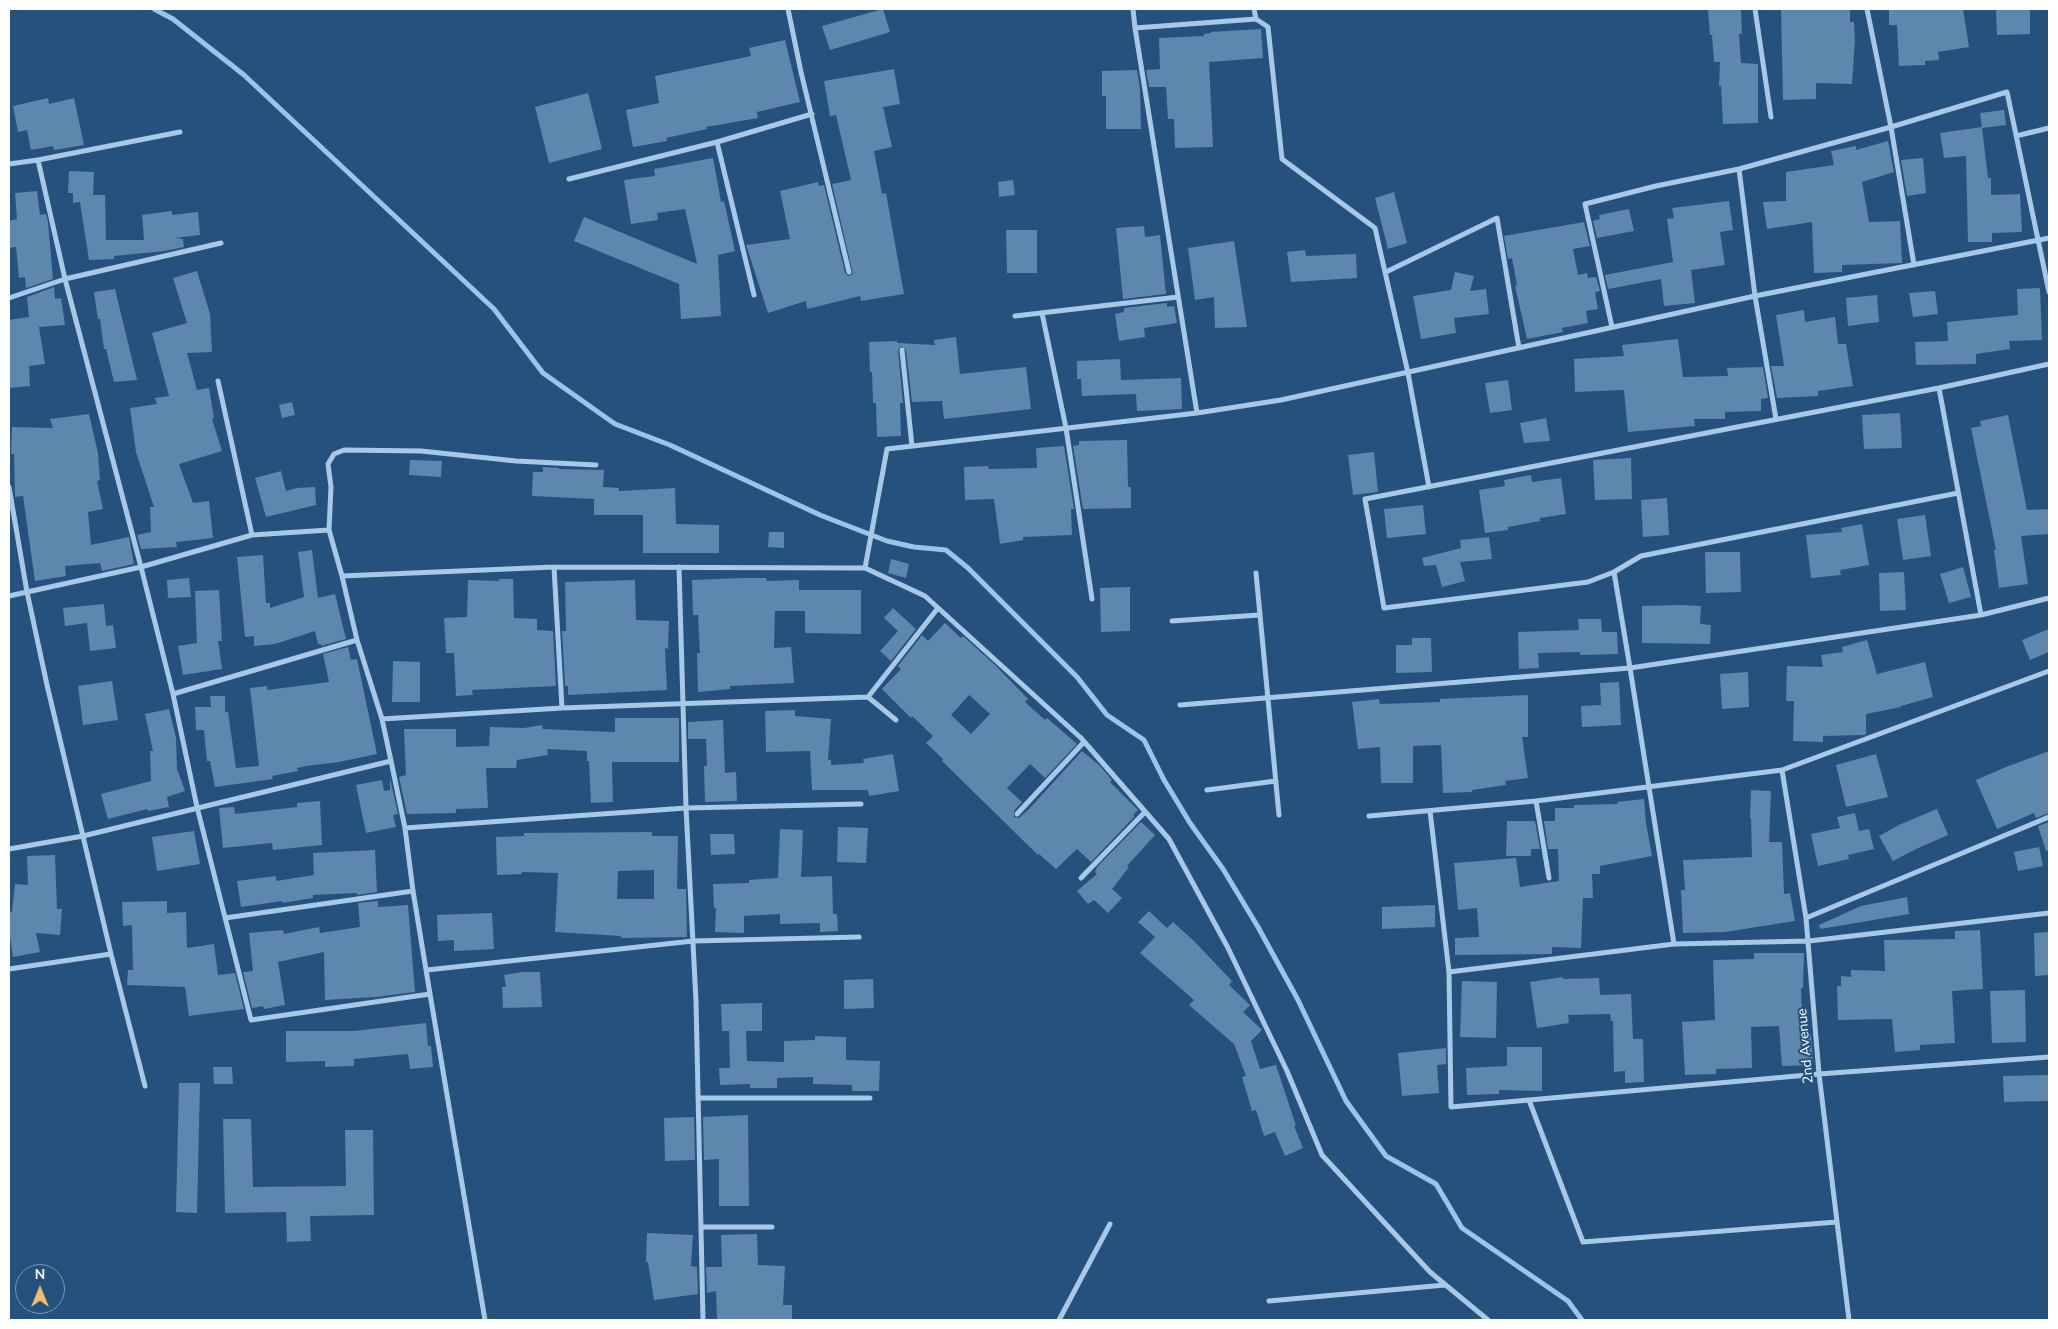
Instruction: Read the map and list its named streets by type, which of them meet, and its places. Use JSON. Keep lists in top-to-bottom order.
{
  "streets": {
    "street": ["2nd Avenue"]
  },
  "north": "top"
}
